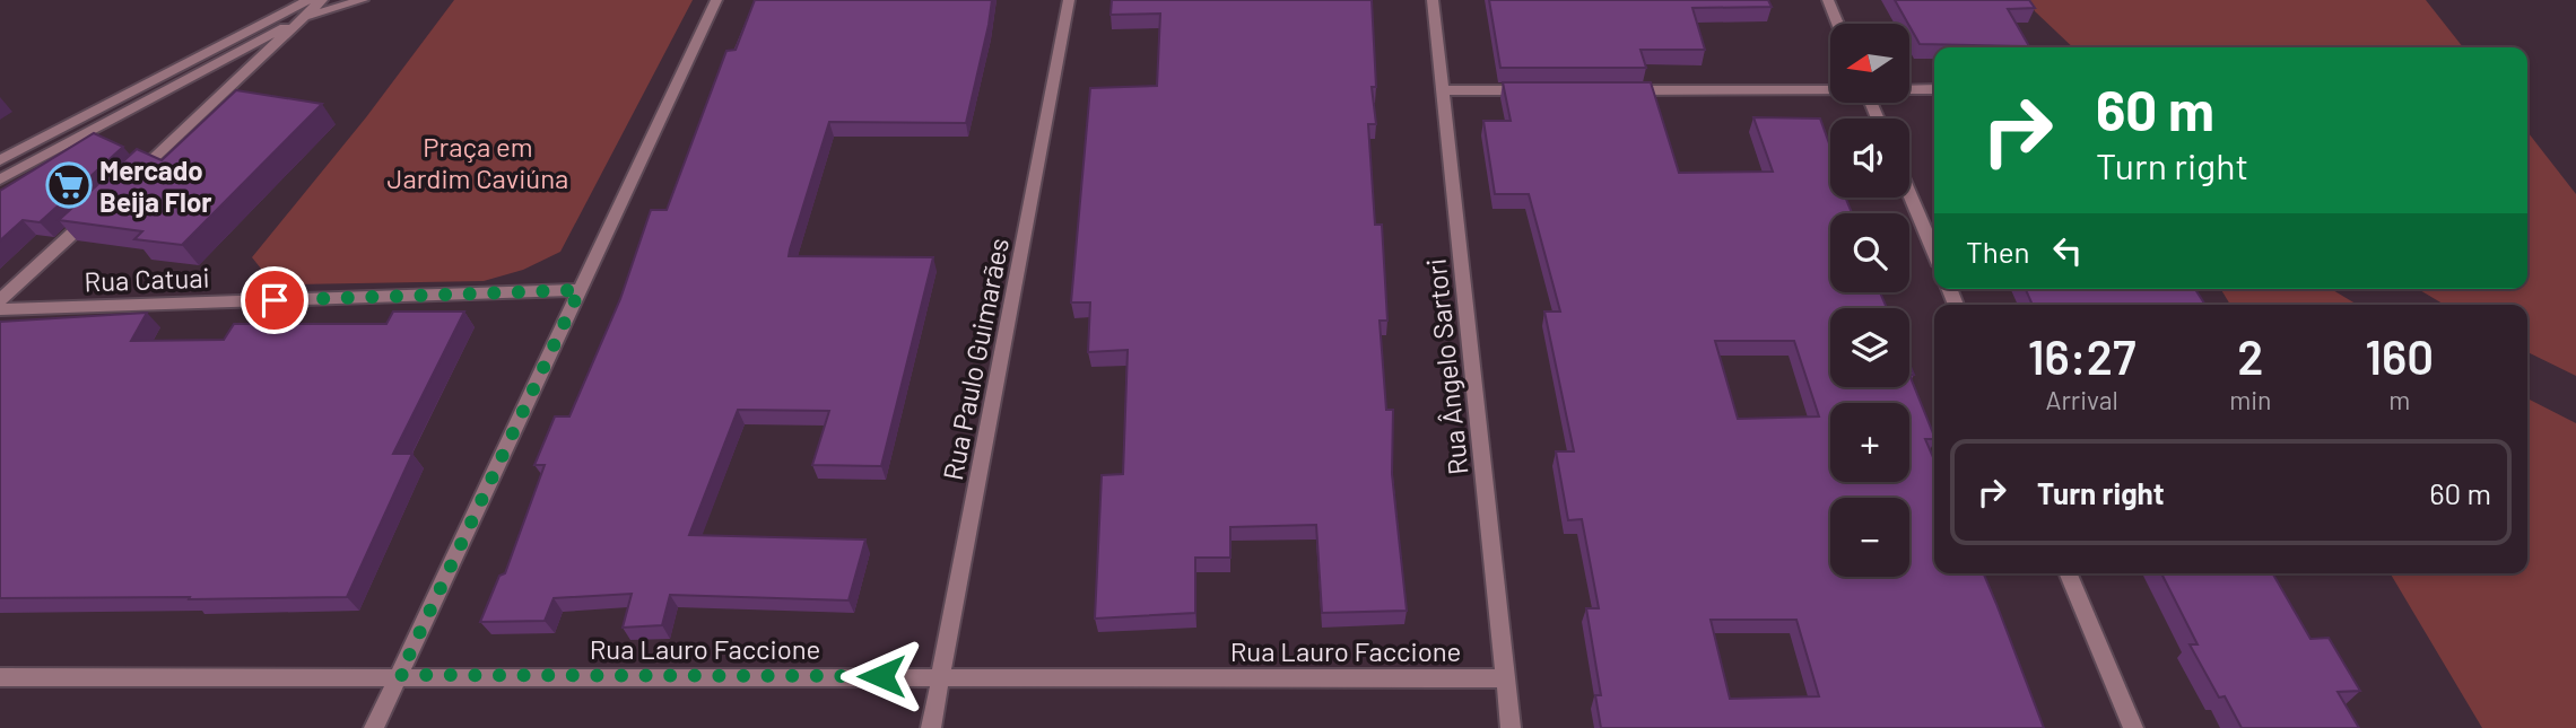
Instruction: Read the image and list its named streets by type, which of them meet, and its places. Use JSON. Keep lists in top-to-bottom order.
{
  "streets": {
    "street": [
      "Rua Catuai",
      "Rua Paulo Guimarães",
      "Rua Ângelo Sartori",
      "Rua Lauro Faccione"
    ]
  },
  "crossings": [
    ["Rua Paulo Guimarães", "Rua Lauro Faccione"],
    ["Rua Ângelo Sartori", "Rua Lauro Faccione"]
  ],
  "parks": ["Praça em Jardim Caviúna"],
  "places": {
    "supermarket": ["Mercado Beija Flor"]
  },
  "north": "left",
  "page": {
    "map_buttons": ["+", "−"],
    "turn": ["60 m", "Turn right"],
    "then": "Then",
    "eta": [
      "16:27",
      "Arrival",
      "2",
      "min",
      "160",
      "m"
    ],
    "list": [
      {
        "name": "Turn right",
        "value": "60 m"
      }
    ]
  }
}
